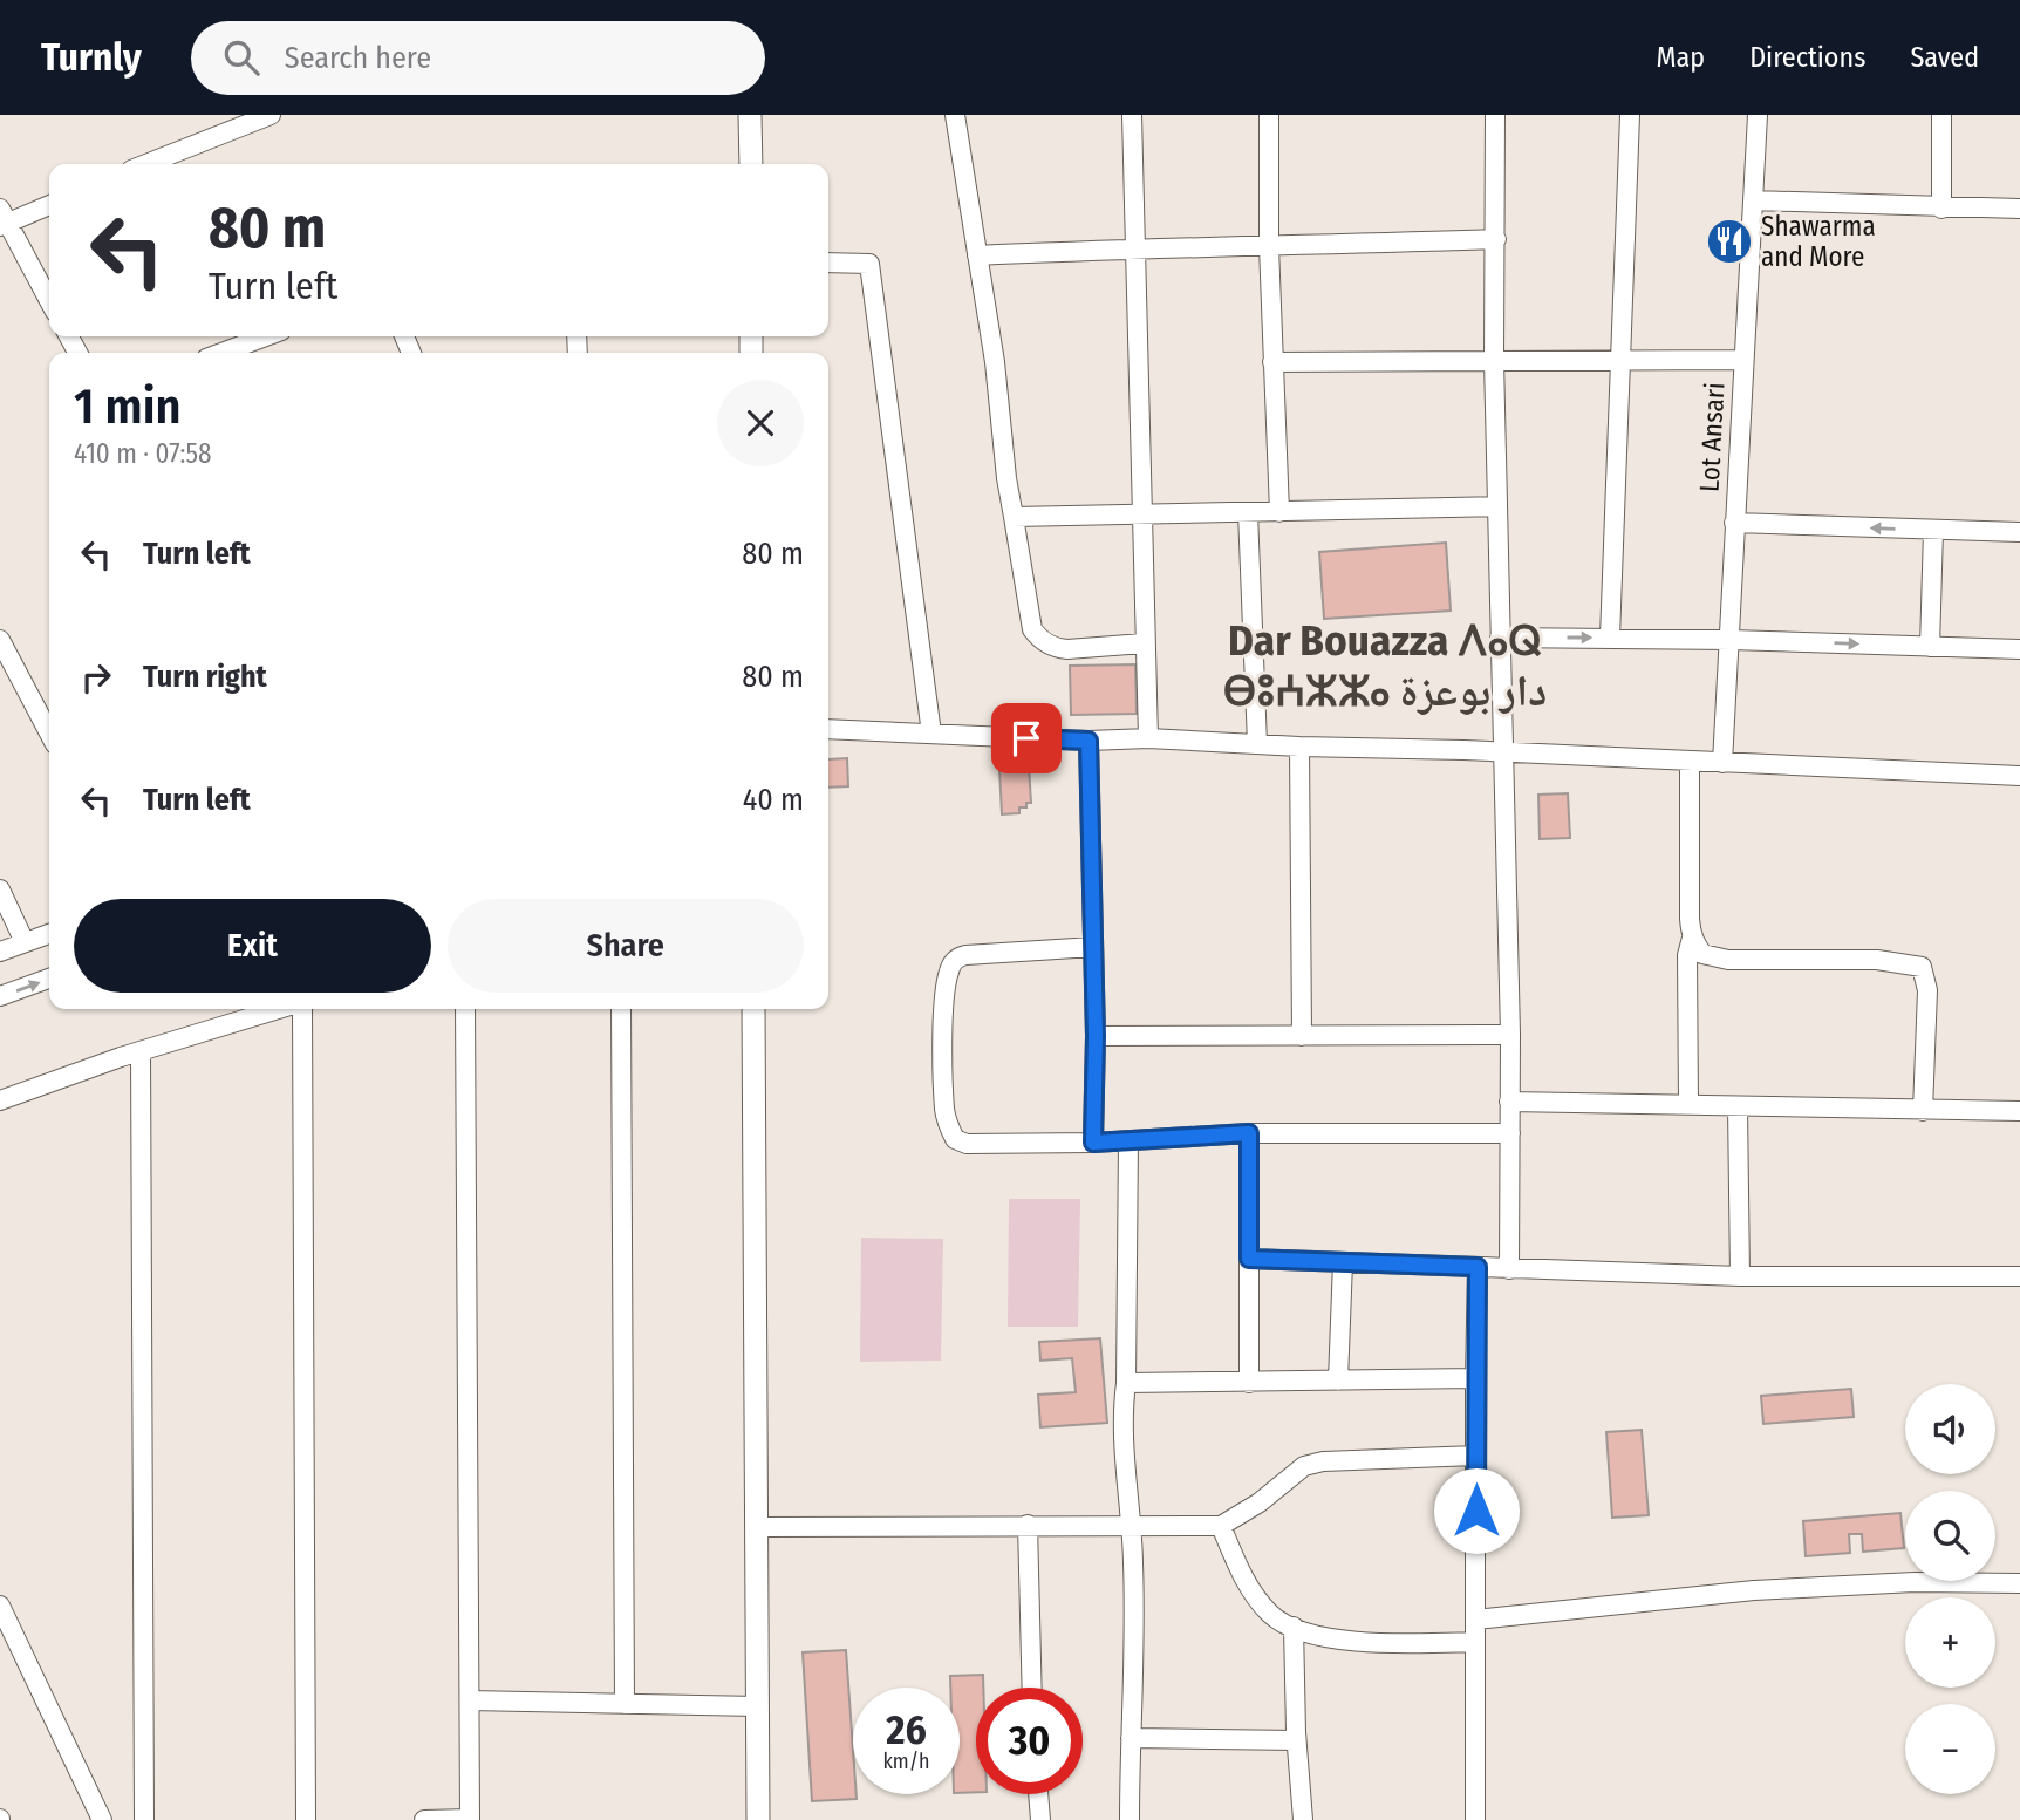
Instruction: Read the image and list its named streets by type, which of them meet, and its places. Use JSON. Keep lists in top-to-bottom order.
{
  "streets": {
    "street": ["Lot Ansari"]
  },
  "districts": ["Dar Bouazza ⴷⴰⵕ ⴱⵓⵄⵣⵣⴰ دار بوعزة"],
  "places": {
    "restaurant": ["Shawarma and More"]
  },
  "page": {
    "header": "Turnly",
    "search": "Search here",
    "nav": ["Map", "Directions", "Saved"],
    "turn": ["80 m", "Turn left"],
    "heading": ["1 min", "410 m · 07:58"],
    "list": [
      {
        "name": "Turn left",
        "value": "80 m"
      },
      {
        "name": "Turn right",
        "value": "80 m"
      },
      {
        "name": "Turn left",
        "value": "40 m"
      }
    ],
    "buttons": ["Exit", "Share"],
    "map_buttons": ["+", "−"],
    "speed": "26 km/h",
    "limit": "30"
  }
}
